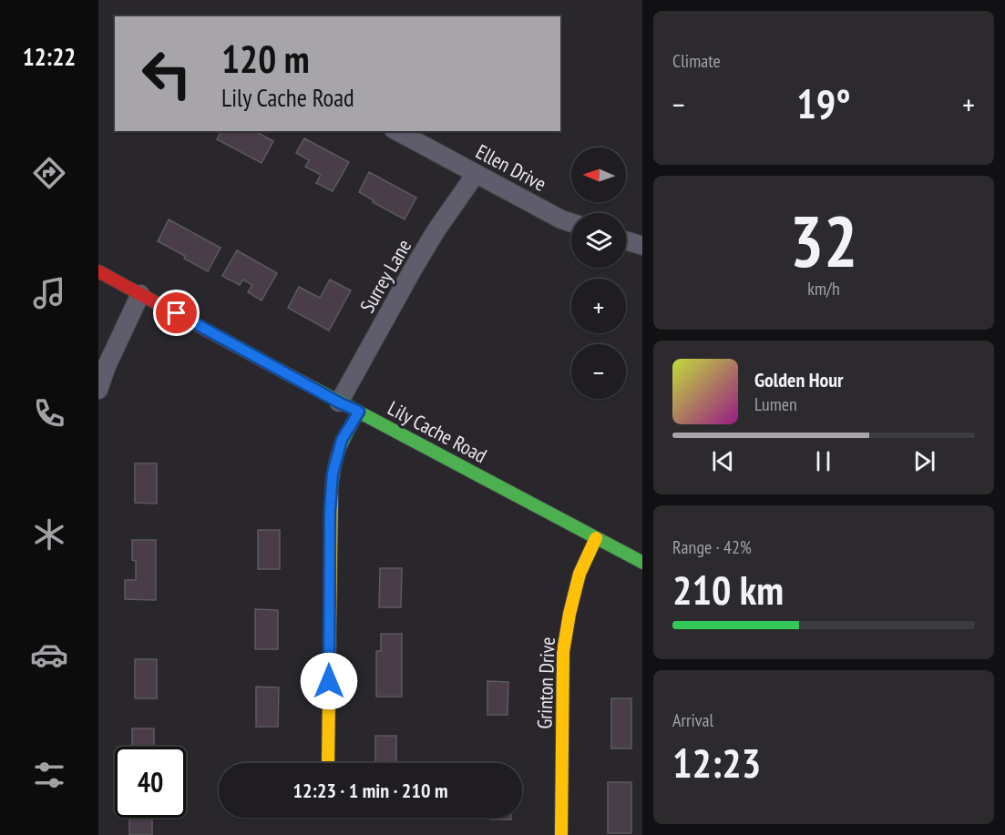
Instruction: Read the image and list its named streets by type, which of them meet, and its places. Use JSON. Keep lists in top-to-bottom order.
{
  "streets": {
    "street": [
      "Ellen Drive",
      "Surrey Lane",
      "Lily Cache Road",
      "Grinton Drive"
    ]
  },
  "crossings": [
    ["Ellen Drive", "Surrey Lane"],
    ["Surrey Lane", "Lily Cache Road"],
    ["Lily Cache Road", "Grinton Drive"]
  ],
  "north": "left",
  "page": {
    "tabs": "12:22",
    "tile": [
      "Climate",
      ["32", "km/h"],
      ["Range · 42%", "210 km"],
      ["Arrival", "12:23"]
    ],
    "turn": ["120 m", "Lily Cache Road"],
    "heat": ["−", "19°", "+"],
    "map_buttons": ["+", "−"],
    "song": ["Golden Hour", "Lumen"],
    "limit": "40",
    "trip": "12:23 · 1 min · 210 m"
  }
}
